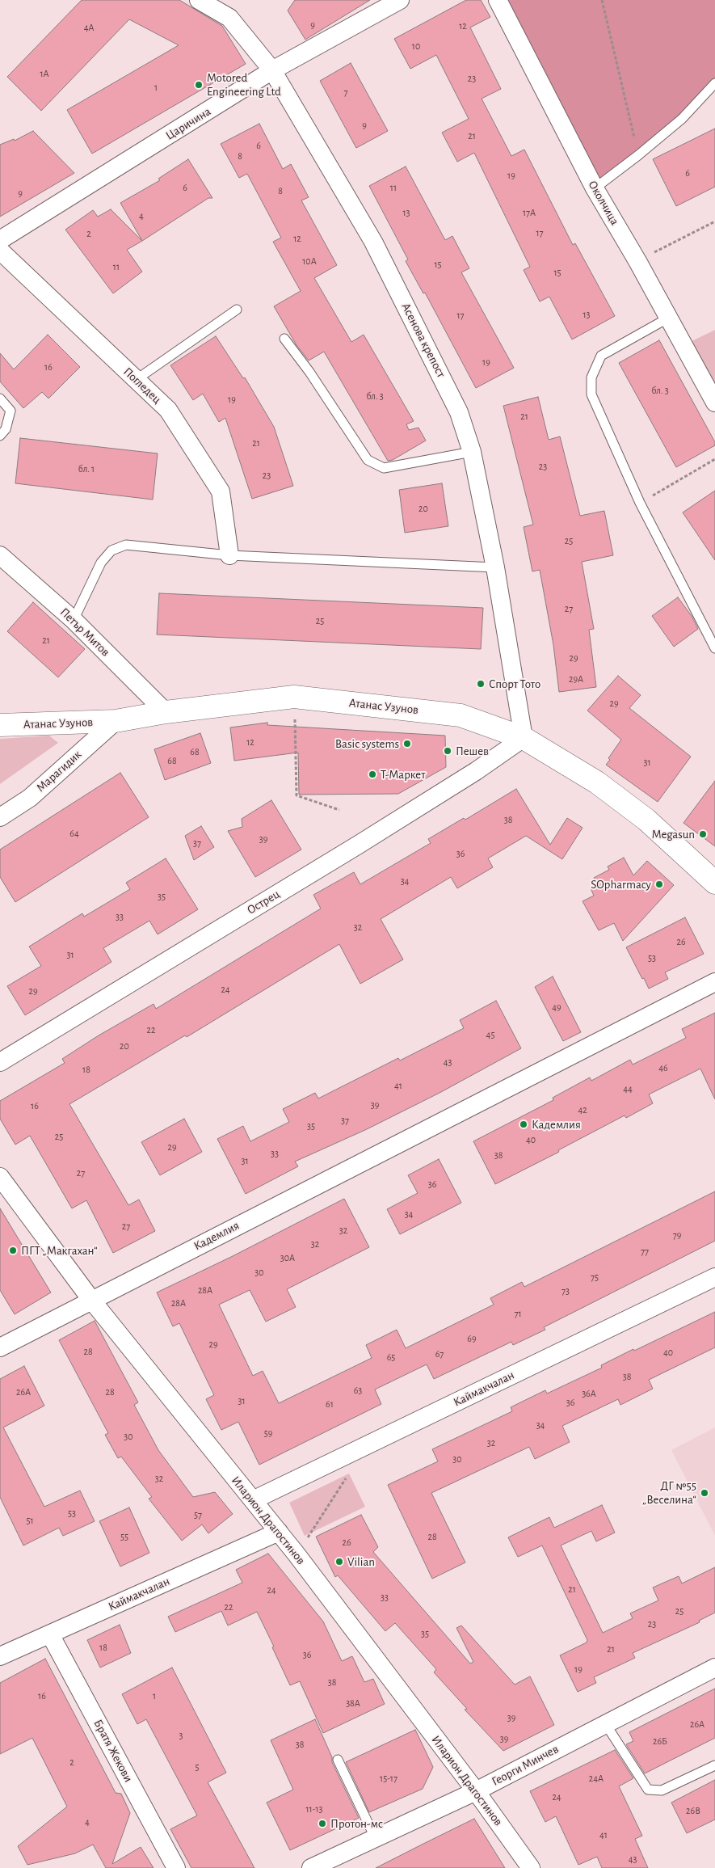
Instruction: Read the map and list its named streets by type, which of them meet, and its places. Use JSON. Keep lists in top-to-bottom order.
{
  "streets": {
    "street": [
      "Царичина",
      "Околчица",
      "Асенова крепост",
      "Погледец",
      "Петър Митов",
      "Атанас Узунов",
      "Марагидик",
      "Острец",
      "Кадемлия",
      "Каймакчалан",
      "Иларион Драгостинов",
      "Братя Жекови",
      "Георги Минчев"
    ]
  },
  "crossings": [
    ["Царичина", "Асенова крепост"],
    ["Асенова крепост", "Атанас Узунов"],
    ["Асенова крепост", "Острец"],
    ["Петър Митов", "Атанас Узунов"],
    ["Атанас Узунов", "Марагидик"],
    ["Атанас Узунов", "Острец"],
    ["Кадемлия", "Иларион Драгостинов"],
    ["Каймакчалан", "Иларион Драгостинов"],
    ["Каймакчалан", "Братя Жекови"],
    ["Иларион Драгостинов", "Георги Минчев"]
  ],
  "places": [
    "Motored Engineering Ltd",
    "Спорт Тото",
    "Basic systems",
    "Пешев",
    "Т-Маркет",
    "Megasun",
    "SOpharmacy",
    "Кадемлия",
    "ПГТ „Макгахан“",
    "ДГ №55 „Веселина“",
    "Vilian",
    "Протон-мс"
  ],
  "house_numbers": [
    "9",
    "12",
    "4A",
    "10",
    "1А",
    "23",
    "1",
    "7",
    "9",
    "21",
    "6",
    "8",
    "6",
    "19",
    "6",
    "11",
    "8",
    "9",
    "13",
    "17А",
    "4",
    "17",
    "2",
    "12",
    "10А",
    "15",
    "11",
    "15",
    "13",
    "17",
    "19",
    "16",
    "бл. 3",
    "бл. 3",
    "19",
    "21",
    "21",
    "23",
    "бл. 1",
    "23",
    "20",
    "25",
    "27",
    "25",
    "21",
    "29",
    "29А",
    "29",
    "12",
    "68",
    "68",
    "31",
    "38",
    "64",
    "39",
    "37",
    "36",
    "34",
    "35",
    "33",
    "32",
    "26",
    "31",
    "53",
    "24",
    "29",
    "49",
    "22",
    "45",
    "20",
    "43",
    "46",
    "18",
    "41",
    "44",
    "39",
    "16",
    "42",
    "37",
    "35",
    "25",
    "40",
    "29",
    "33",
    "38",
    "31",
    "27",
    "36",
    "34",
    "27",
    "32",
    "79",
    "32",
    "77",
    "30А",
    "30",
    "75",
    "28А",
    "73",
    "28А",
    "71",
    "69",
    "29",
    "28",
    "40",
    "67",
    "65",
    "38",
    "63",
    "26А",
    "28",
    "36А",
    "31",
    "36",
    "61",
    "34",
    "59",
    "30",
    "32",
    "30",
    "32",
    "53",
    "57",
    "51",
    "55",
    "28",
    "26",
    "21",
    "24",
    "33",
    "22",
    "25",
    "23",
    "35",
    "18",
    "21",
    "36",
    "19",
    "38",
    "16",
    "1",
    "38А",
    "39",
    "26А",
    "3",
    "39",
    "26Б",
    "38",
    "2",
    "5",
    "15-17",
    "24А",
    "24",
    "11-13",
    "26В",
    "4",
    "41",
    "43"
  ]
}
